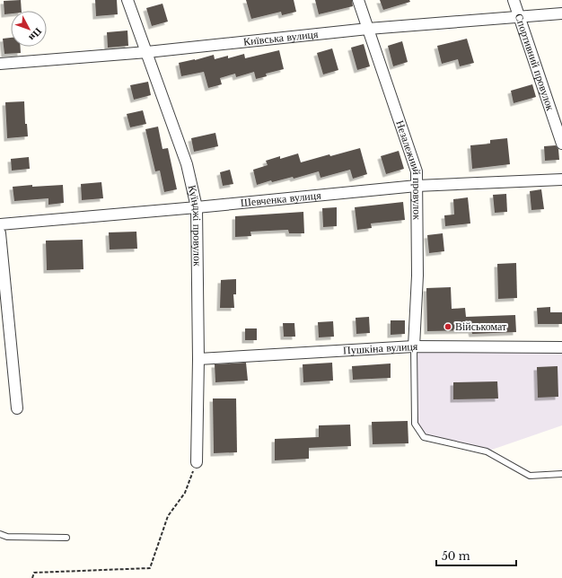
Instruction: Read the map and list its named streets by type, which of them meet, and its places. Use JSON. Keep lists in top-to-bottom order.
{
  "streets": {
    "street": [
      "Київська вулиця",
      "Спортивний провулок",
      "Незалежний провулок",
      "Шевченка вулиця",
      "Куїнджі провулок",
      "Пушкіна вулиця"
    ]
  },
  "crossings": [
    ["Київська вулиця", "Спортивний провулок"],
    ["Київська вулиця", "Незалежний провулок"],
    ["Київська вулиця", "Куїнджі провулок"],
    ["Незалежний провулок", "Шевченка вулиця"],
    ["Незалежний провулок", "Пушкіна вулиця"],
    ["Шевченка вулиця", "Куїнджі провулок"],
    ["Куїнджі провулок", "Пушкіна вулиця"]
  ],
  "places": ["Військомат"],
  "scale_bar": "50 m",
  "north": "bottom right"
}
